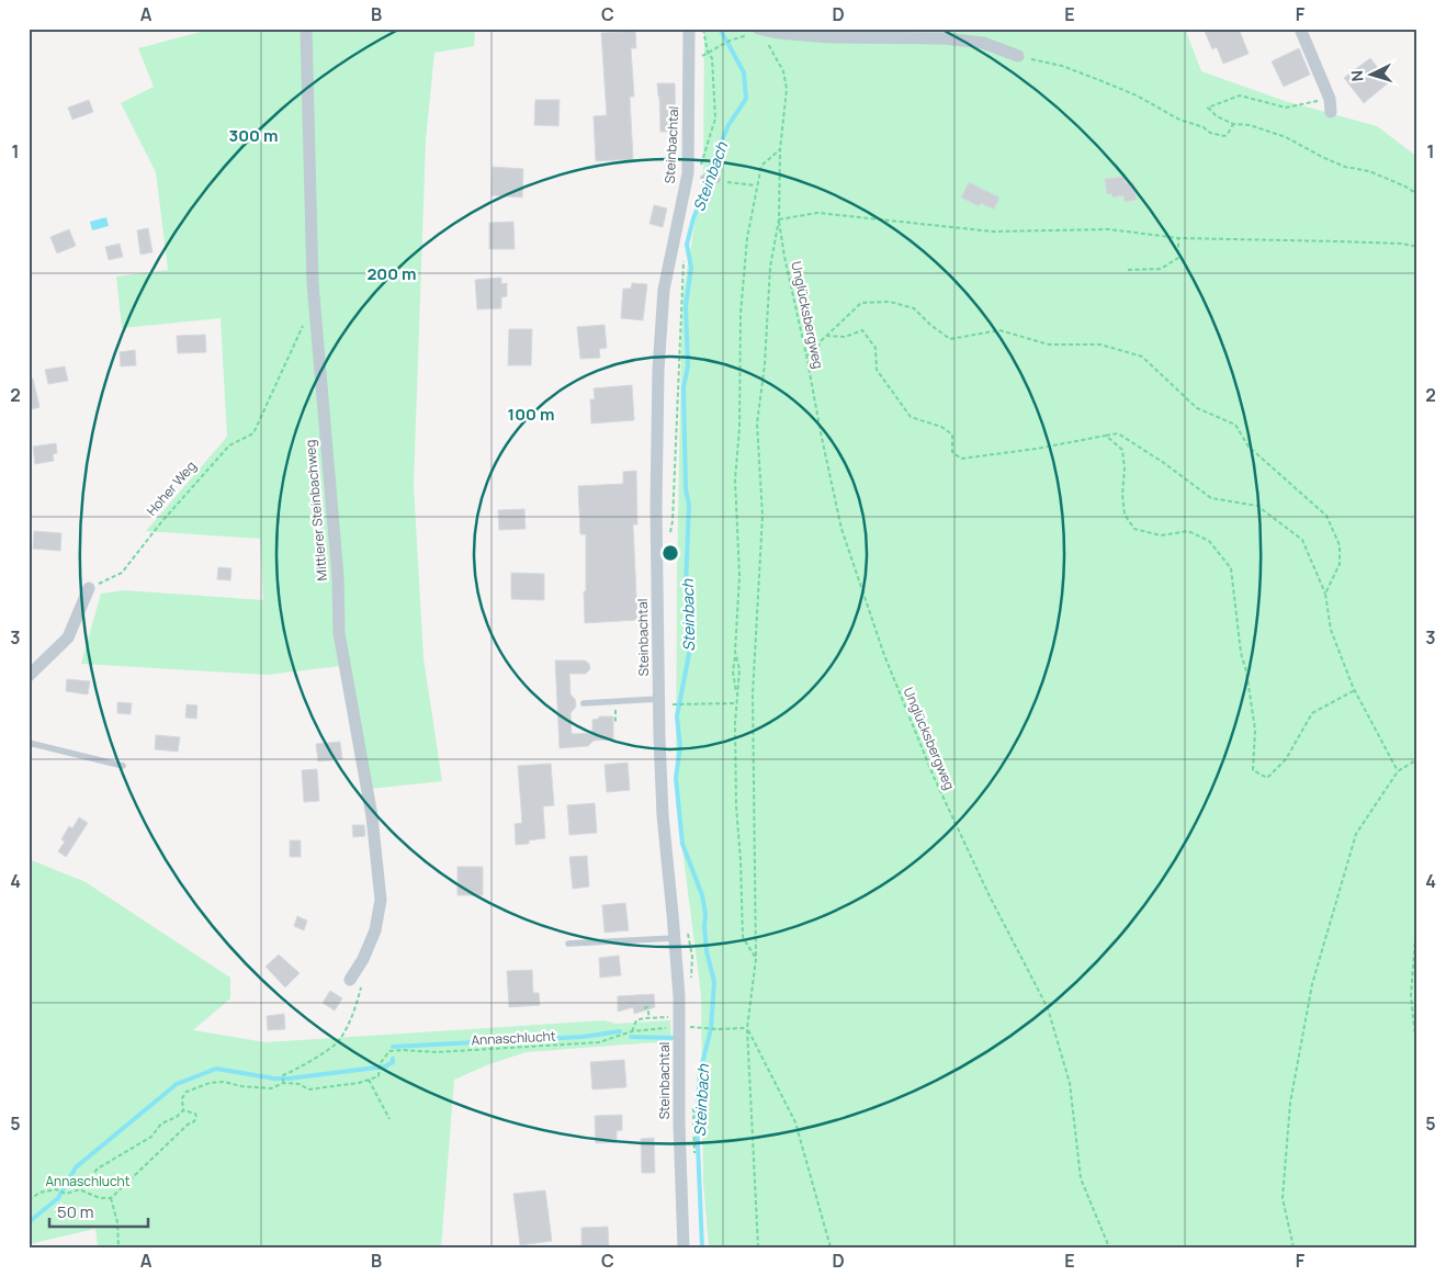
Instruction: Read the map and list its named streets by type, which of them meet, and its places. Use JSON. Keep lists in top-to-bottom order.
{
  "streets": {
    "street": ["Steinbachtal", "Mittlerer Steinbachweg"],
    "path": ["Unglücksbergweg", "Hoher Weg", "Annaschlucht"]
  },
  "crossings": [
    ["Steinbachtal", "Annaschlucht"],
    ["Hoher Weg", "Mittlerer Steinbachweg"]
  ],
  "water": ["Steinbach"],
  "parks": ["Annaschlucht"],
  "scale_bar": "50 m",
  "north": "left",
  "grid": {
    "columns": [
      "A",
      "B",
      "C",
      "D",
      "E",
      "F"
    ],
    "rows": [
      "1",
      "2",
      "3",
      "4",
      "5"
    ]
  },
  "rings": ["300 m", "200 m", "100 m"]
}
